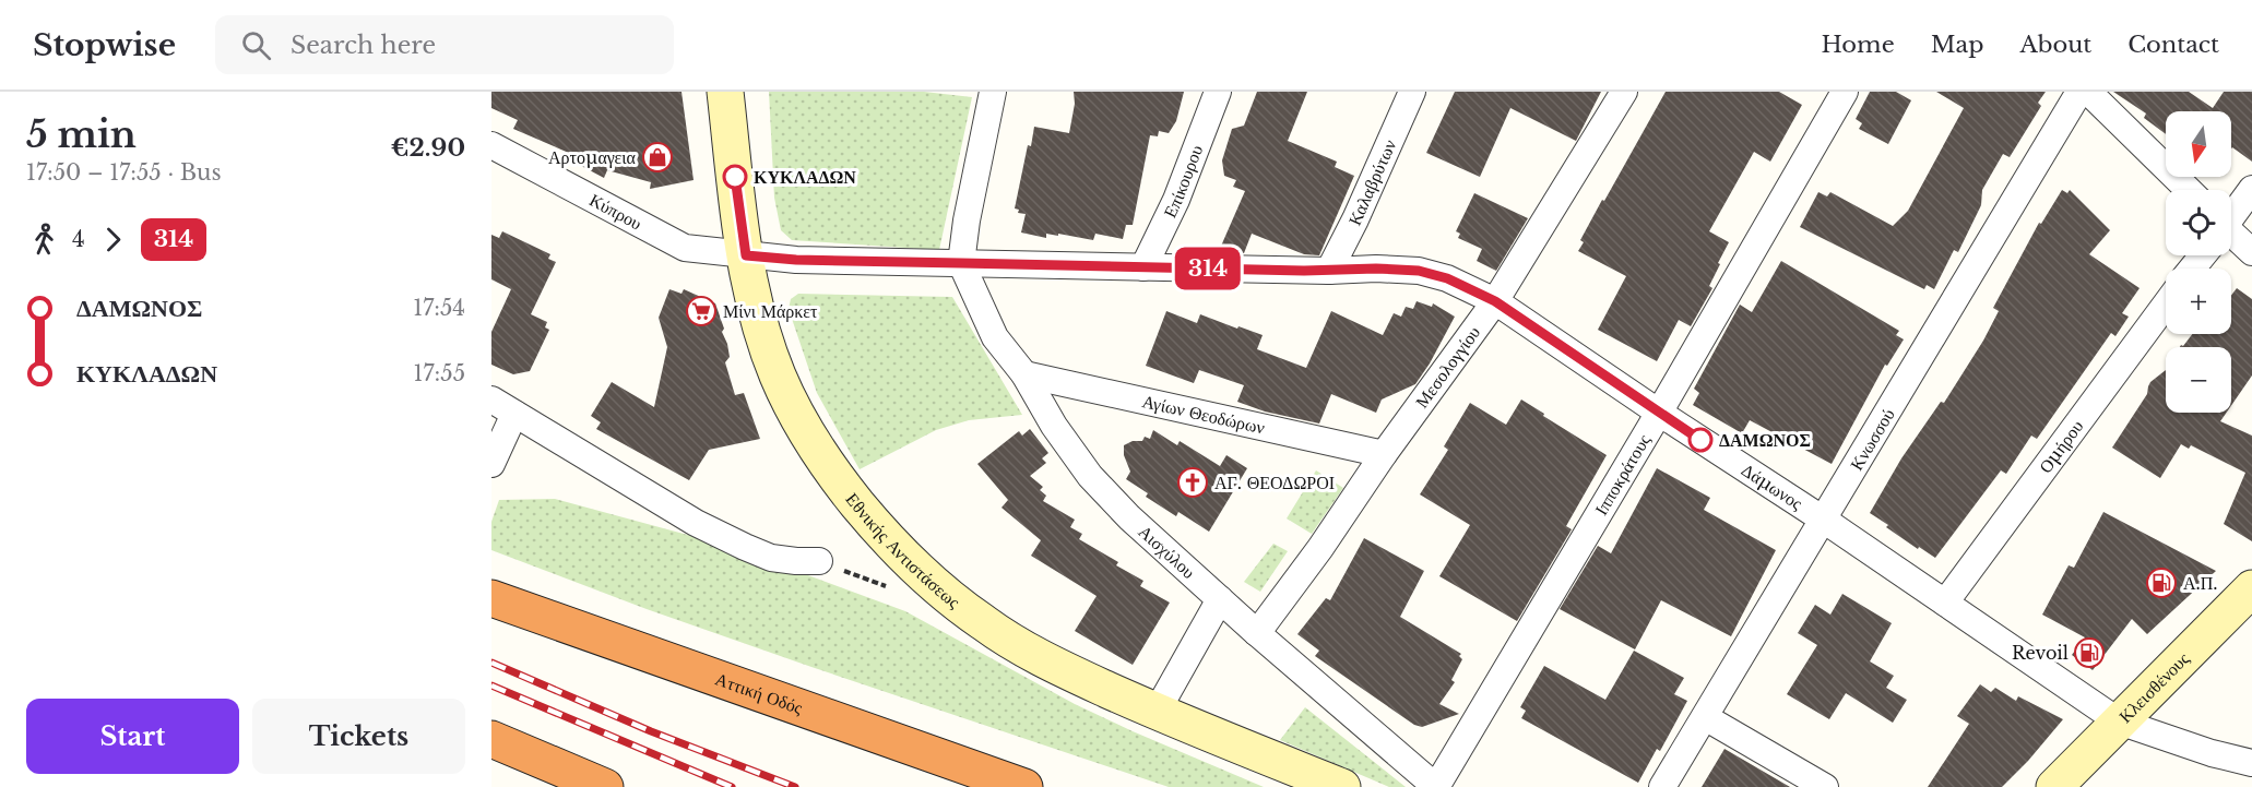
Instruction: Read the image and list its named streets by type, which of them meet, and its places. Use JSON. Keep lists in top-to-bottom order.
{
  "streets": {
    "highway": ["Αττική Οδός"],
    "street": [
      "Επίκουρου",
      "Καλαβρύτων",
      "Κύπρου",
      "Μεσολογγίου",
      "Αγίων Θεοδώρων",
      "Κνωσσού",
      "Ομήρου",
      "Ιπποκράτους",
      "Δάμωνος",
      "Εθνικής Αντιστάσεως",
      "Αισχύλου",
      "Κλεισθένους"
    ]
  },
  "crossings": [
    ["Επίκουρου", "Δάμωνος"],
    ["Καλαβρύτων", "Δάμωνος"],
    ["Κύπρου", "Δάμωνος"],
    ["Κύπρου", "Εθνικής Αντιστάσεως"],
    ["Μεσολογγίου", "Αγίων Θεοδώρων"],
    ["Μεσολογγίου", "Δάμωνος"],
    ["Μεσολογγίου", "Αισχύλου"],
    ["Αγίων Θεοδώρων", "Αισχύλου"],
    ["Κνωσσού", "Δάμωνος"],
    ["Ομήρου", "Δάμωνος"],
    ["Ιπποκράτους", "Δάμωνος"],
    ["Ιπποκράτους", "Αισχύλου"],
    ["Δάμωνος", "Εθνικής Αντιστάσεως"],
    ["Δάμωνος", "Αισχύλου"],
    ["Δάμωνος", "Κλεισθένους"]
  ],
  "places": {
    "shop": ["Αρτομαγεια"],
    "other": ["ΚΥΚΛΑΔΩΝ", "ΔΑΜΩΝΟΣ"],
    "supermarket": ["Μίνι Μάρκετ"],
    "church": ["ΑΓ. ΘΕΟΔΩΡΟΙ"],
    "fuel station": ["Α.Π.", "Revoil"]
  },
  "lines": ["bus line 314"],
  "north": "bottom",
  "page": {
    "header": "Stopwise",
    "search": "Search here",
    "nav": [
      "Home",
      "Map",
      "About",
      "Contact"
    ],
    "heading": ["5 min", "17:50 – 17:55 · Bus", "€2.90"],
    "on_map": "314",
    "map_buttons": ["+", "−"],
    "legs": ["4", "314"],
    "list": [
      {
        "name": "ΔΑΜΩΝΟΣ",
        "value": "17:54"
      },
      {
        "name": "ΚΥΚΛΑΔΩΝ",
        "value": "17:55"
      }
    ],
    "buttons": ["Start", "Tickets"]
  }
}
